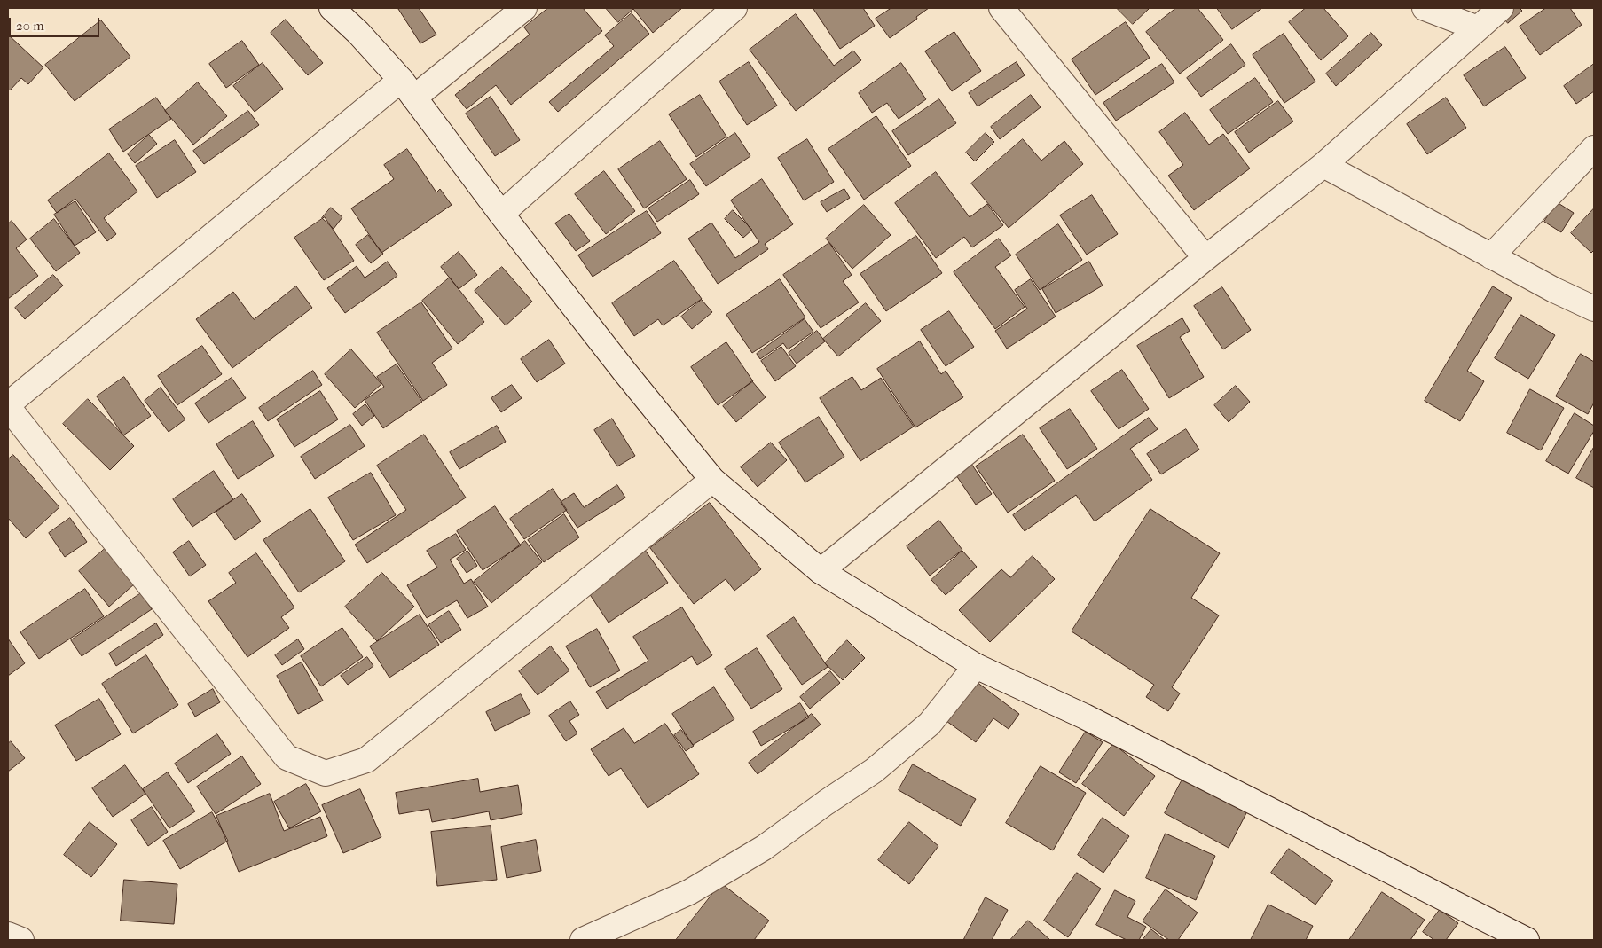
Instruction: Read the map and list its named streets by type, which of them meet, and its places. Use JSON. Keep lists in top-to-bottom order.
{
  "scale_bar": "20 m"
}
